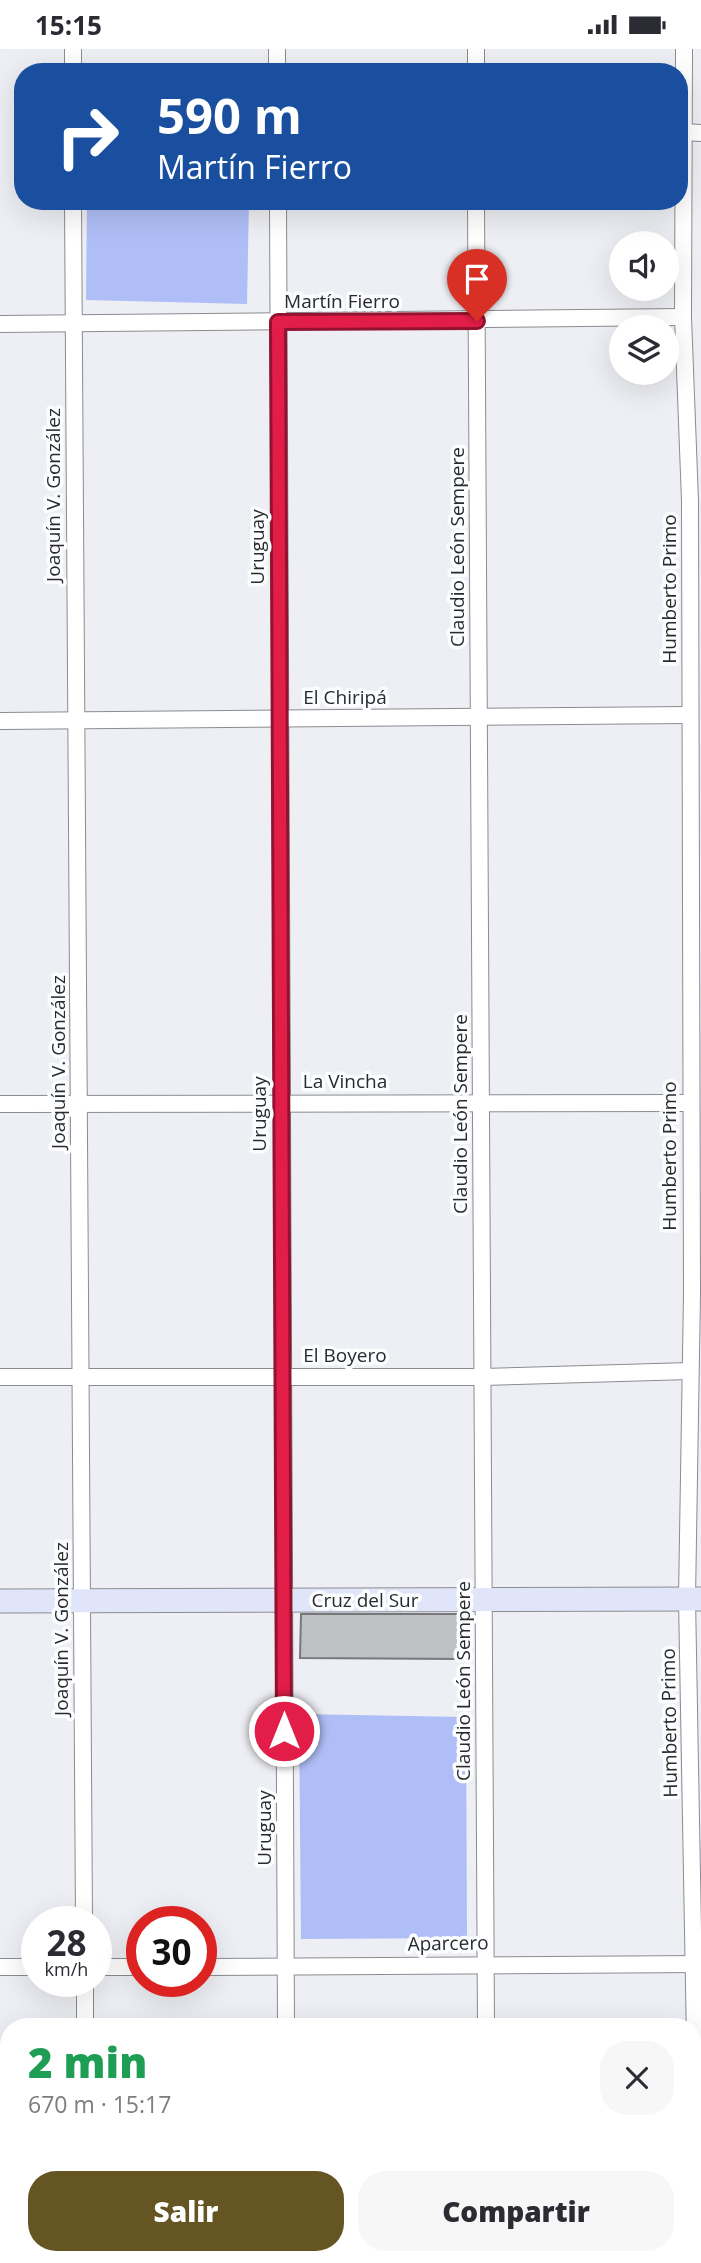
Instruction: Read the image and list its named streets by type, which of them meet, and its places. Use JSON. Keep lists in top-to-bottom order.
{
  "streets": {
    "street": [
      "Martín Fierro",
      "Joaquín V. González",
      "Uruguay",
      "Claudio León Sempere",
      "Humberto Primo",
      "El Chiripá",
      "La Vincha",
      "El Boyero",
      "Cruz del Sur",
      "Aparcero"
    ]
  },
  "crossings": [
    ["Martín Fierro", "Joaquín V. González"],
    ["Martín Fierro", "Uruguay"],
    ["Martín Fierro", "Claudio León Sempere"],
    ["Martín Fierro", "Humberto Primo"],
    ["Joaquín V. González", "El Chiripá"],
    ["Joaquín V. González", "La Vincha"],
    ["Joaquín V. González", "El Boyero"],
    ["Joaquín V. González", "Cruz del Sur"],
    ["Uruguay", "El Chiripá"],
    ["Uruguay", "La Vincha"],
    ["Uruguay", "El Boyero"],
    ["Uruguay", "Cruz del Sur"],
    ["Uruguay", "Aparcero"],
    ["Claudio León Sempere", "El Chiripá"],
    ["Claudio León Sempere", "La Vincha"],
    ["Claudio León Sempere", "El Boyero"],
    ["Claudio León Sempere", "Cruz del Sur"],
    ["Claudio León Sempere", "Aparcero"],
    ["Humberto Primo", "El Chiripá"],
    ["Humberto Primo", "La Vincha"],
    ["Humberto Primo", "El Boyero"],
    ["Humberto Primo", "Cruz del Sur"],
    ["Humberto Primo", "Aparcero"]
  ],
  "page": {
    "status": "15:15",
    "turn": ["590 m", "Martín Fierro"],
    "speed": "28 km/h",
    "limit": "30",
    "heading": ["2 min", "670 m · 15:17"],
    "buttons": ["Salir", "Compartir"]
  }
}
